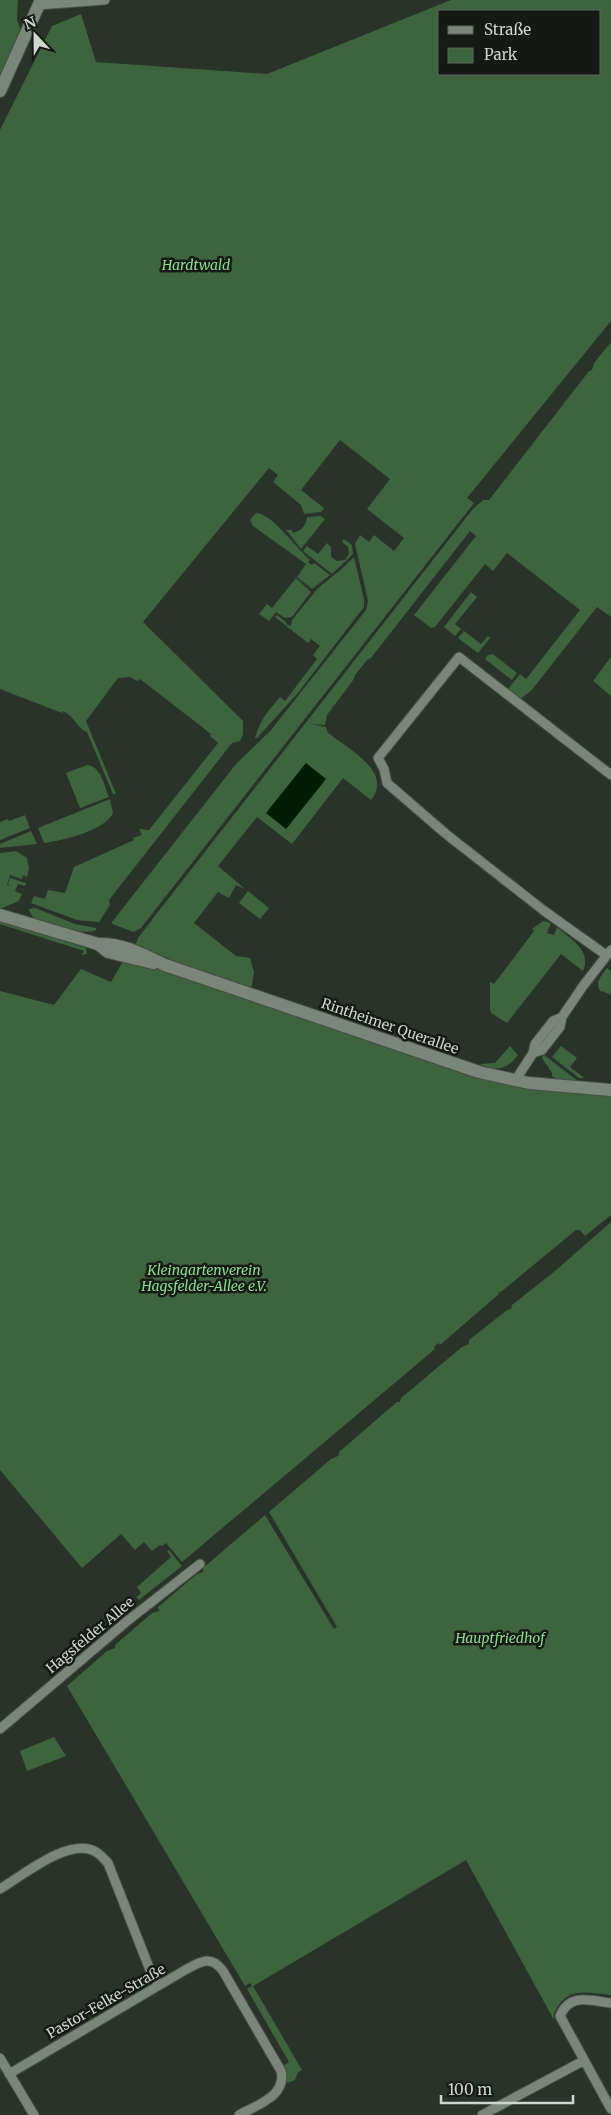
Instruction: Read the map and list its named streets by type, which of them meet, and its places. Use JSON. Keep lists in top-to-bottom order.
{
  "streets": {
    "street": ["Rintheimer Querallee", "Hagsfelder Allee", "Pastor-Felke-Straße"]
  },
  "parks": ["Hardtwald", "Kleingartenverein Hagsfelder-Allee e.V.", "Hauptfriedhof"],
  "legend": ["Straße", "Park"],
  "scale_bar": "100 m",
  "north": "top"
}
